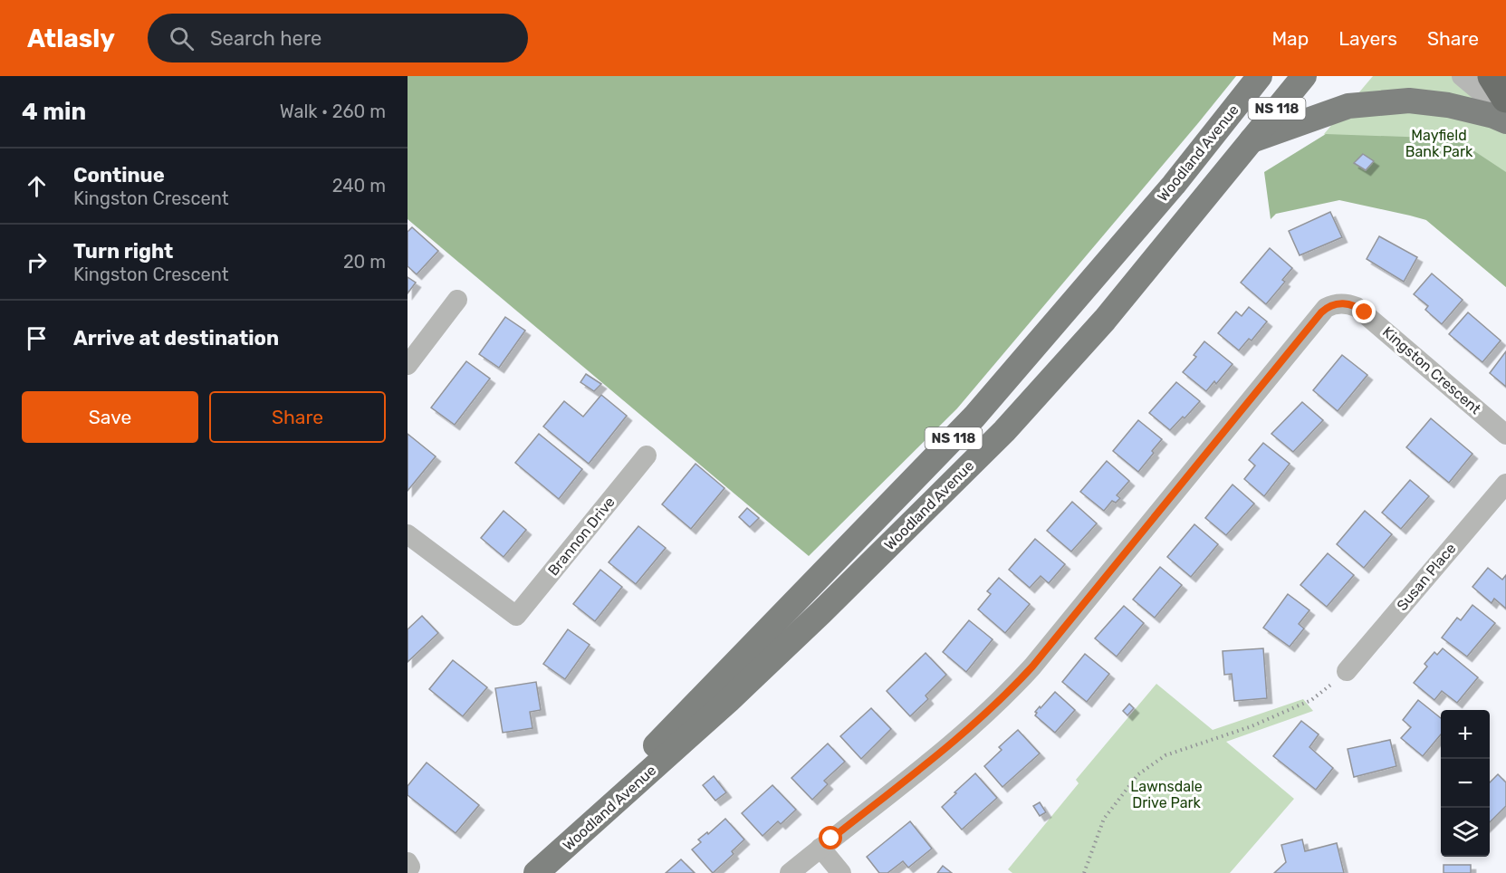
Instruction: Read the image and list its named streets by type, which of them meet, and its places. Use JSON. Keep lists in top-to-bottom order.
{
  "streets": {
    "main road": ["NS 118", "Woodland Avenue"],
    "street": ["Kingston Crescent", "Brannon Drive", "Susan Place"]
  },
  "parks": ["Mayfield Bank Park", "Lawnsdale Drive Park"],
  "page": {
    "header": "Atlasly",
    "search": "Search here",
    "nav": ["Map", "Layers", "Share"],
    "heading": ["4 min", "Walk · 260 m"],
    "list": [
      ["Continue", "Kingston Crescent", "240 m"],
      ["Turn right", "Kingston Crescent", "20 m"],
      "Arrive at destination"
    ],
    "buttons": ["Save", "Share"],
    "map_buttons": ["+", "−"]
  }
}
